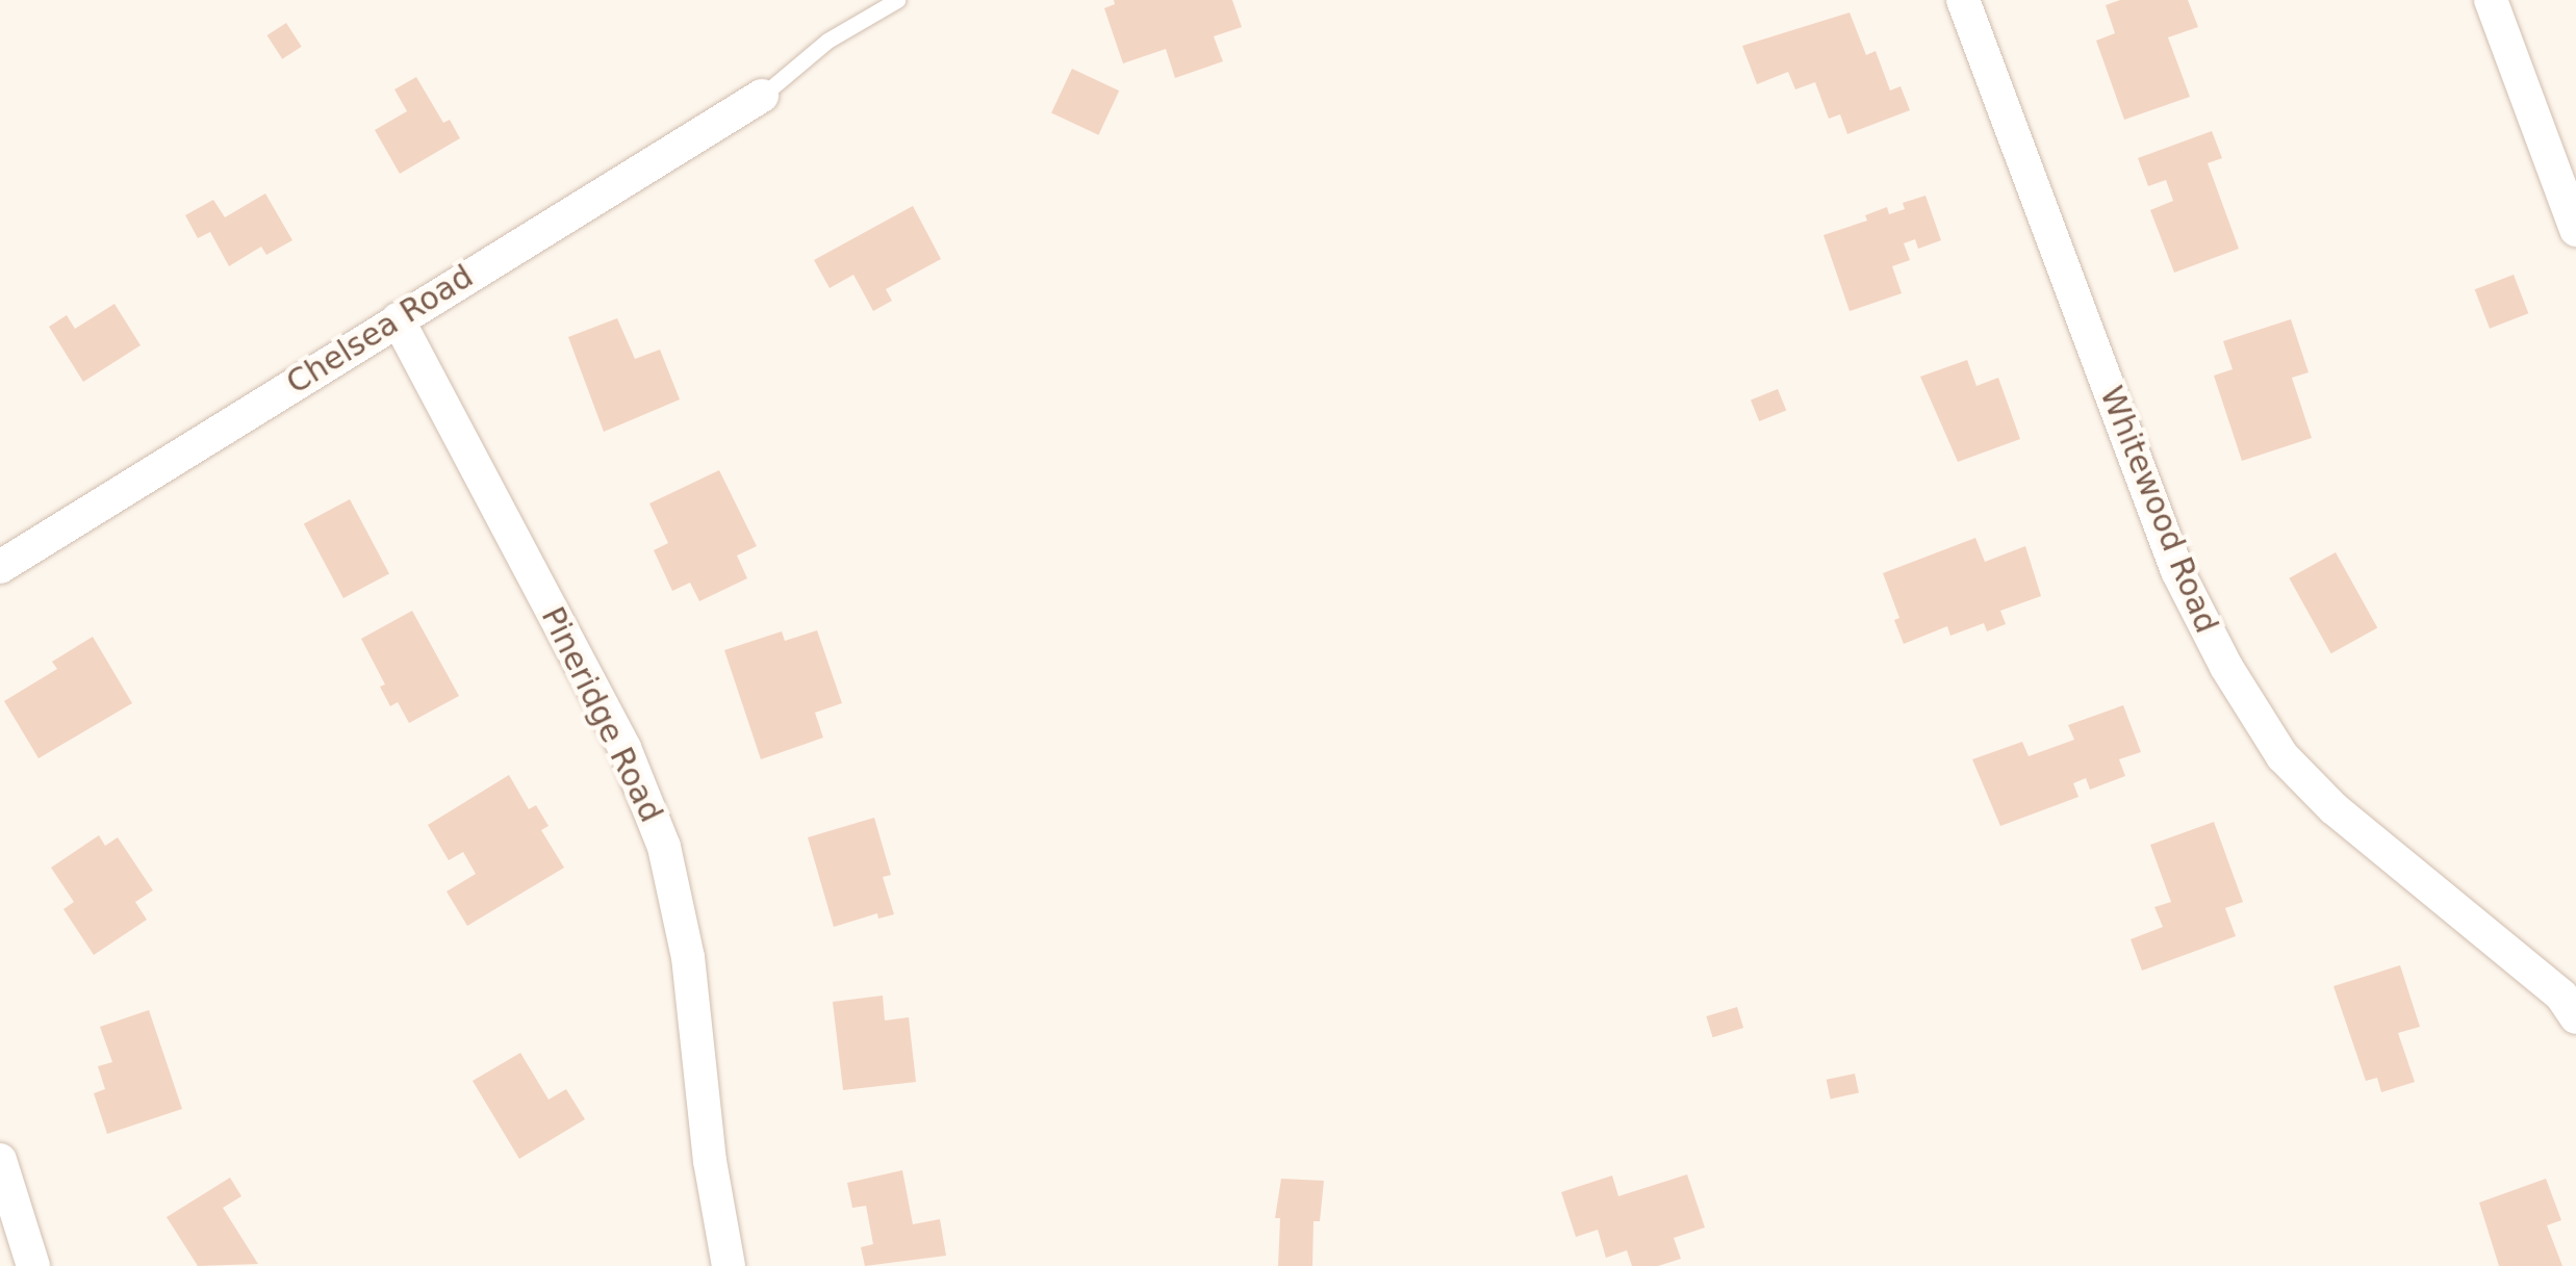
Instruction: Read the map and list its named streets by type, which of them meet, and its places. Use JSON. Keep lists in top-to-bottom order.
{
  "streets": {
    "street": ["Chelsea Road", "Whitewood Road", "Pineridge Road"]
  },
  "crossings": [
    ["Chelsea Road", "Pineridge Road"]
  ]
}
